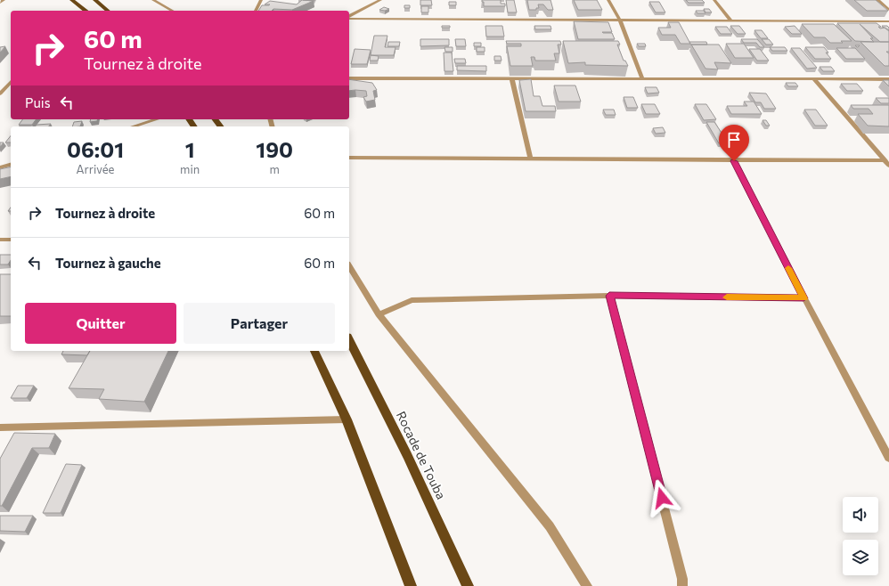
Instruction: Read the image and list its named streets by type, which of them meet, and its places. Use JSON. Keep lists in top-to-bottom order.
{
  "streets": {
    "main road": ["Rocade de Touba"]
  },
  "page": {
    "turn": ["60 m", "Tournez à droite"],
    "then": "Puis",
    "eta": [
      "06:01",
      "Arrivée",
      "1",
      "min",
      "190",
      "m"
    ],
    "list": [
      {
        "name": "Tournez à droite",
        "value": "60 m"
      },
      {
        "name": "Tournez à gauche",
        "value": "60 m"
      }
    ],
    "buttons": ["Quitter", "Partager"]
  }
}
